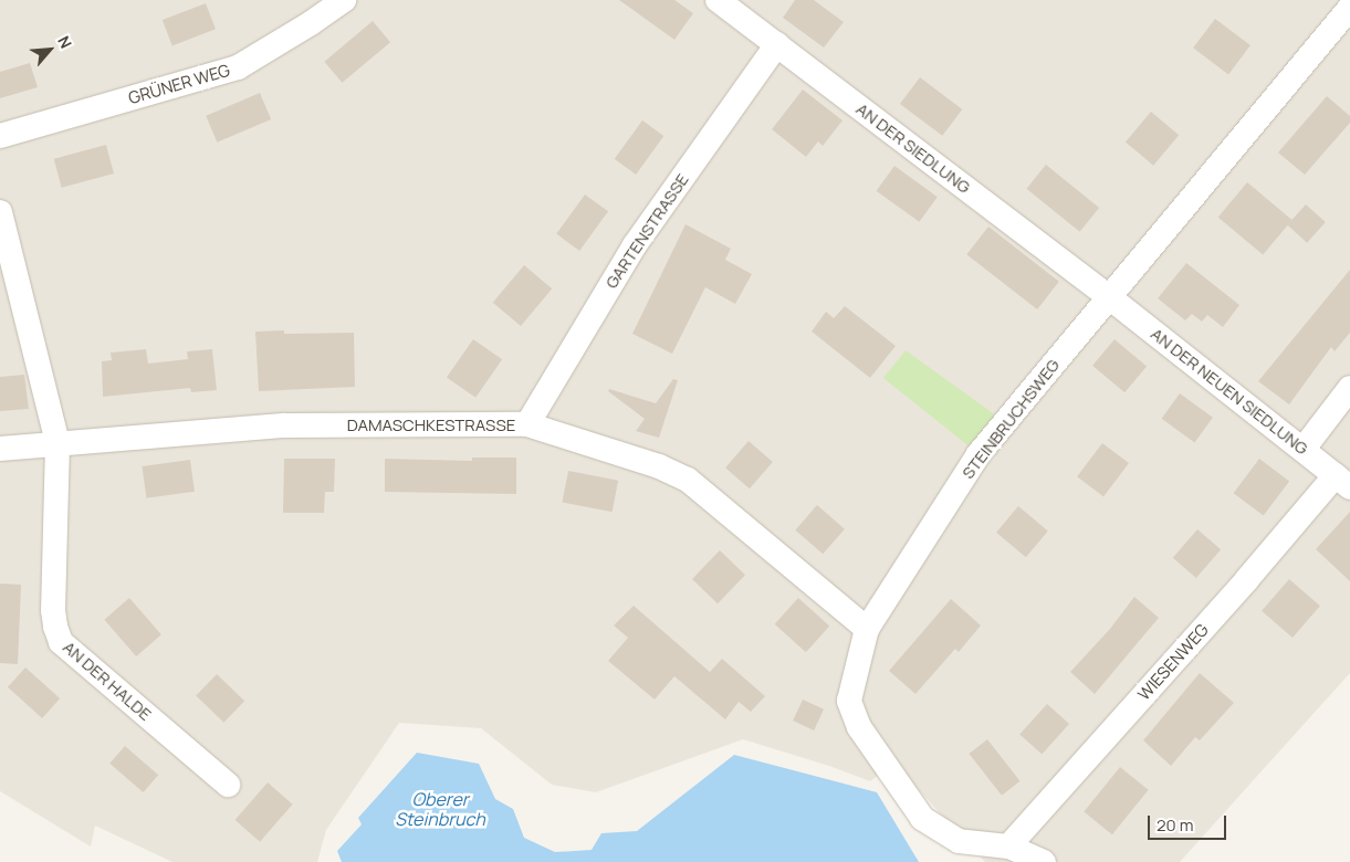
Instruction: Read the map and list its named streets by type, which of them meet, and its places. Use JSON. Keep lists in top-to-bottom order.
{
  "streets": {
    "street": [
      "GRÜNER WEG",
      "AN DER SIEDLUNG",
      "GARTENSTRASSE",
      "AN DER NEUEN SIEDLUNG",
      "STEINBRUCHSWEG",
      "DAMASCHKESTRASSE",
      "WIESENWEG",
      "AN DER HALDE"
    ]
  },
  "crossings": [
    ["AN DER SIEDLUNG", "GARTENSTRASSE"],
    ["AN DER SIEDLUNG", "AN DER NEUEN SIEDLUNG"],
    ["AN DER SIEDLUNG", "STEINBRUCHSWEG"],
    ["GARTENSTRASSE", "DAMASCHKESTRASSE"],
    ["AN DER NEUEN SIEDLUNG", "STEINBRUCHSWEG"],
    ["AN DER NEUEN SIEDLUNG", "WIESENWEG"],
    ["STEINBRUCHSWEG", "DAMASCHKESTRASSE"],
    ["STEINBRUCHSWEG", "WIESENWEG"],
    ["DAMASCHKESTRASSE", "AN DER HALDE"]
  ],
  "water": ["Oberer Steinbruch"],
  "scale_bar": "20 m",
  "north": "top right"
}
